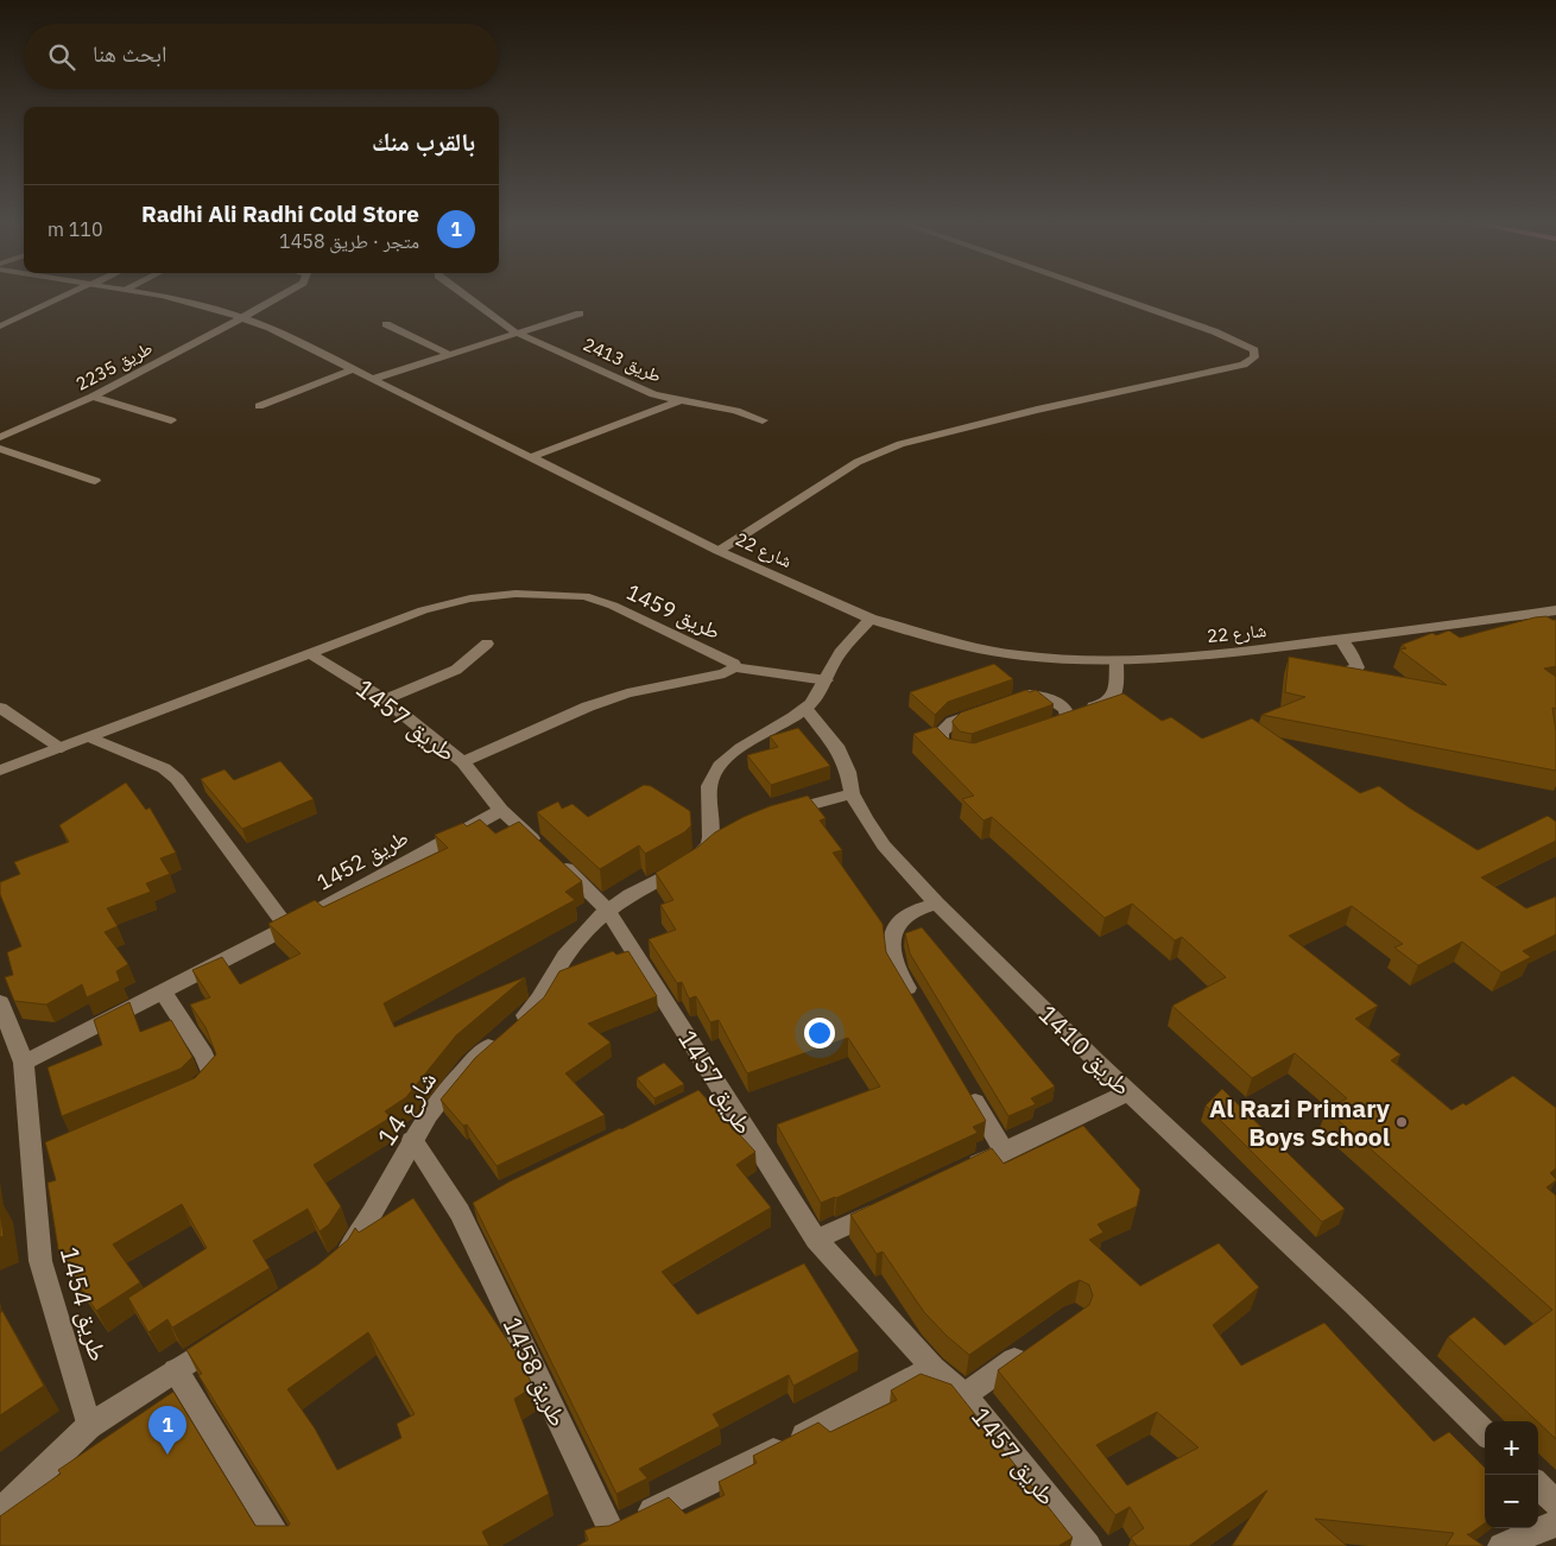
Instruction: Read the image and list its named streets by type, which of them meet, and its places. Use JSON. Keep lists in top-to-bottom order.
{
  "streets": {
    "street": [
      "طريق 2413",
      "طريق 2235",
      "شارع 22",
      "طريق 1459",
      "طريق 1457",
      "طريق 1452",
      "طريق 1410",
      "شارع 14",
      "طريق 1454",
      "طريق 1458"
    ]
  },
  "crossings": [
    ["طريق 2413", "شارع 22"],
    ["طريق 2235", "شارع 22"],
    ["طريق 1459", "طريق 1457"],
    ["طريق 1457", "طريق 1452"],
    ["طريق 1457", "شارع 14"],
    ["طريق 1457", "طريق 1458"],
    ["طريق 1452", "طريق 1454"],
    ["طريق 1410", "شارع 14"],
    ["شارع 14", "طريق 1458"]
  ],
  "places": ["Al Razi Primary Boys School"],
  "page": {
    "search": "ابحث هنا",
    "heading": "بالقرب منك",
    "list": [
      {
        "mark": "1",
        "name": "Radhi Ali Radhi Cold Store",
        "note": "متجر · طريق 1458",
        "value": "110 m"
      }
    ],
    "pins": "1",
    "map_buttons": ["+", "−"]
  }
}
